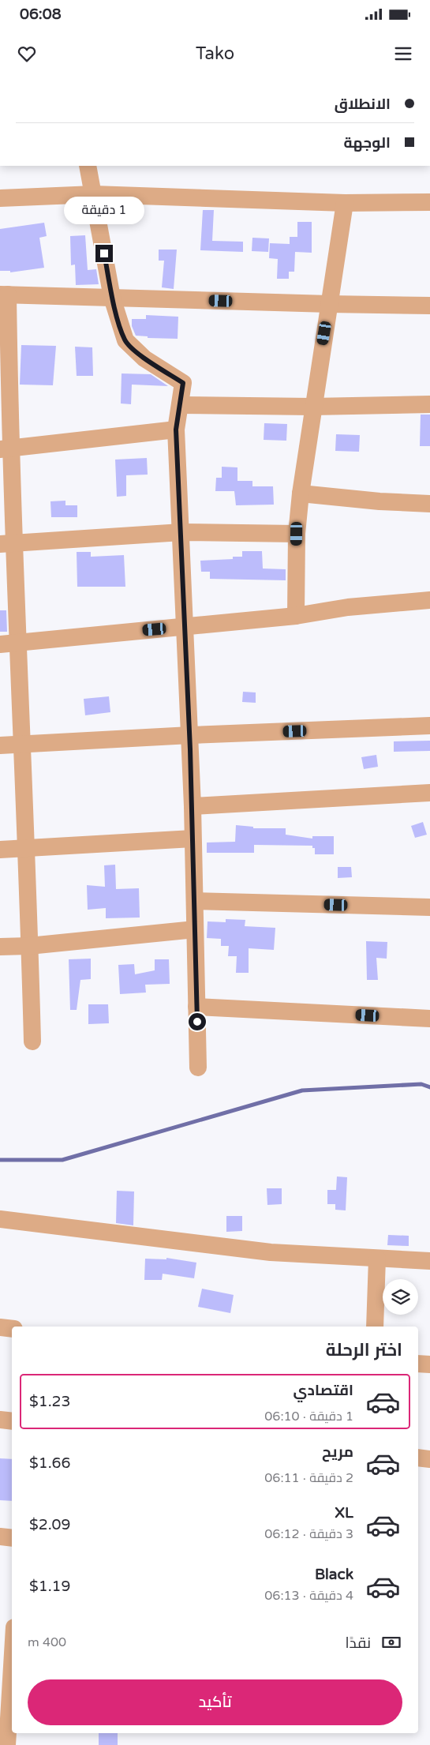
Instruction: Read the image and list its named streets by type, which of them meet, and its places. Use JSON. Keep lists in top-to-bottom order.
{
  "page": {
    "status": "06:08",
    "header": "Tako",
    "banner": ["الانطلاق", "الوجهة"],
    "bubble": "1 دقيقة",
    "heading": "اختر الرحلة",
    "list": [
      {
        "name": "اقتصادي",
        "note": "1 دقيقة · 06:10",
        "value": "$1.23"
      },
      {
        "name": "مريح",
        "note": "2 دقيقة · 06:11",
        "value": "$1.66"
      },
      {
        "name": "XL",
        "note": "3 دقيقة · 06:12",
        "value": "$2.09"
      },
      {
        "name": "Black",
        "note": "4 دقيقة · 06:13",
        "value": "$1.19"
      }
    ],
    "pay": ["نقدًا", "400 m"],
    "buttons": "تأكيد"
  }
}
